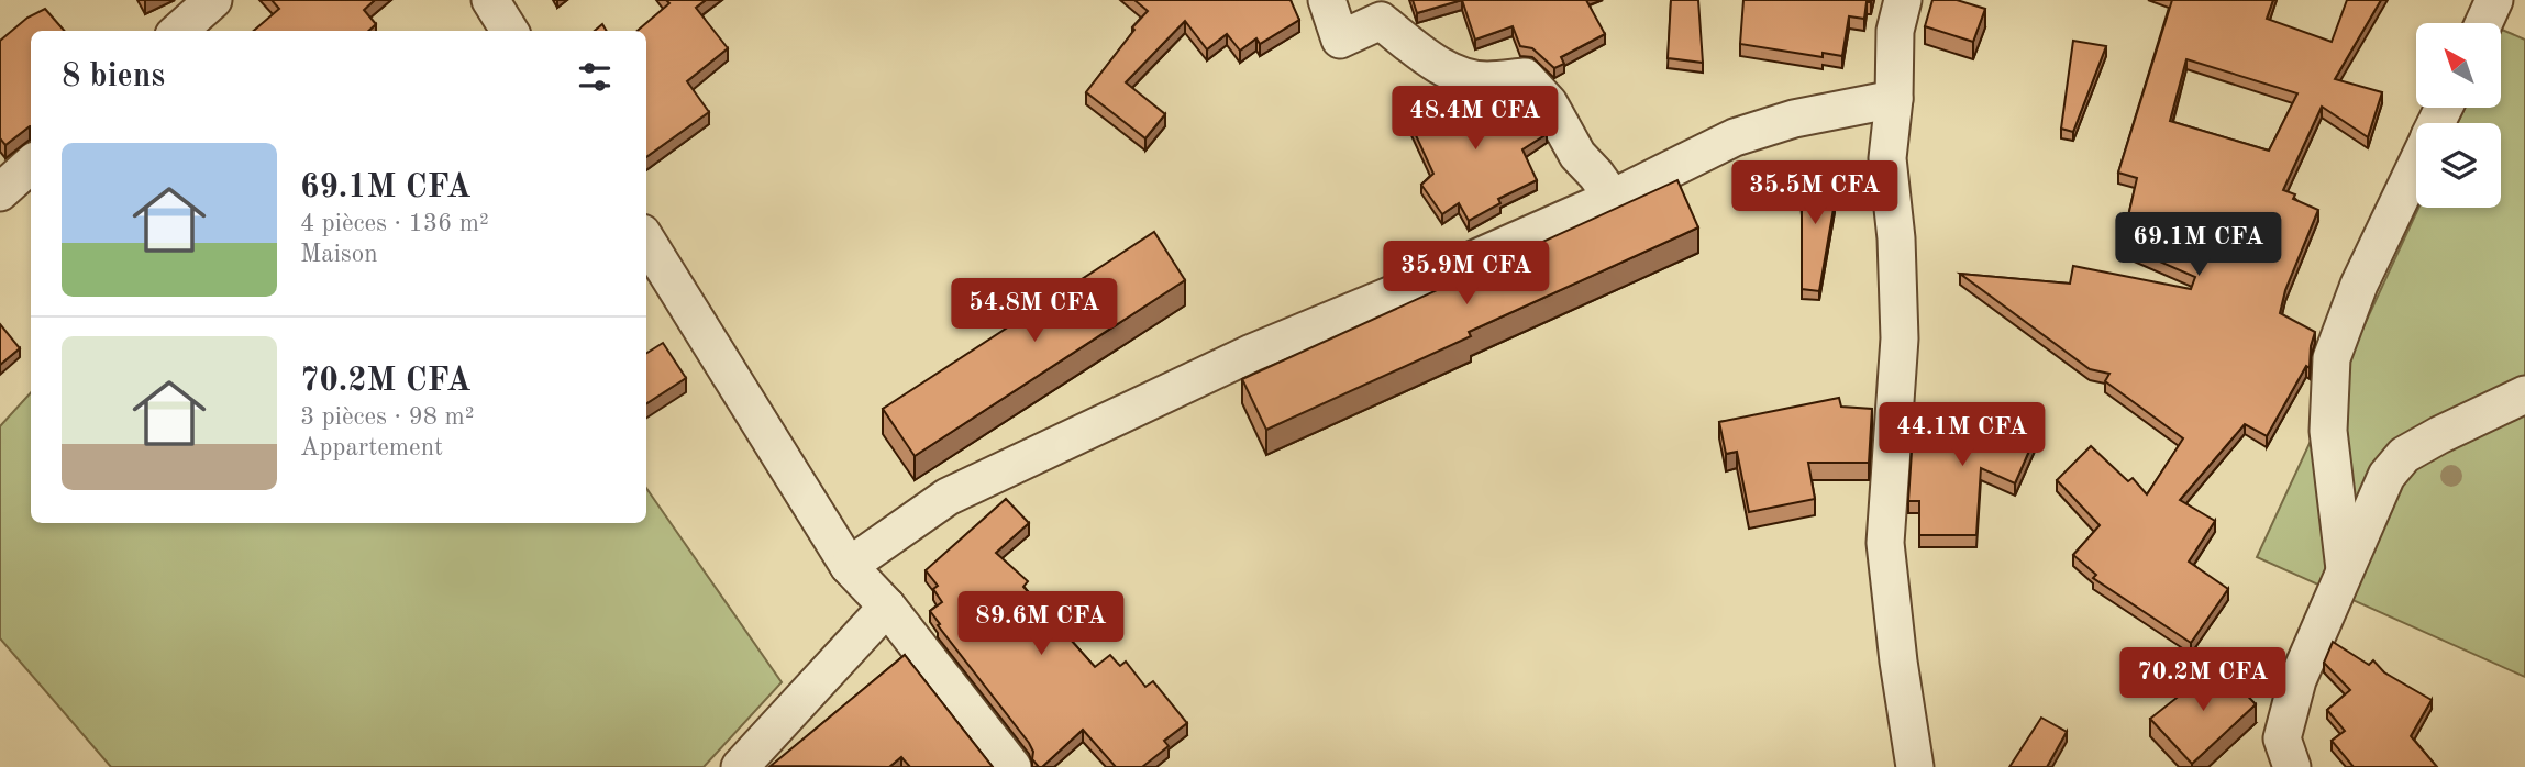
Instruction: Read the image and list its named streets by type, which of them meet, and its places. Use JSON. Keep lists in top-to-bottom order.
{
  "north": "top left",
  "page": {
    "heading": "8 biens",
    "price": [
      "48.4M CFA",
      "35.5M CFA",
      "69.1M CFA",
      "35.9M CFA",
      "54.8M CFA",
      "44.1M CFA",
      "89.6M CFA",
      "70.2M CFA"
    ],
    "list": [
      {
        "name": "69.1M CFA",
        "note": "4 pièces · 136 m² · Maison"
      },
      {
        "name": "70.2M CFA",
        "note": "3 pièces · 98 m² · Appartement"
      }
    ]
  }
}
